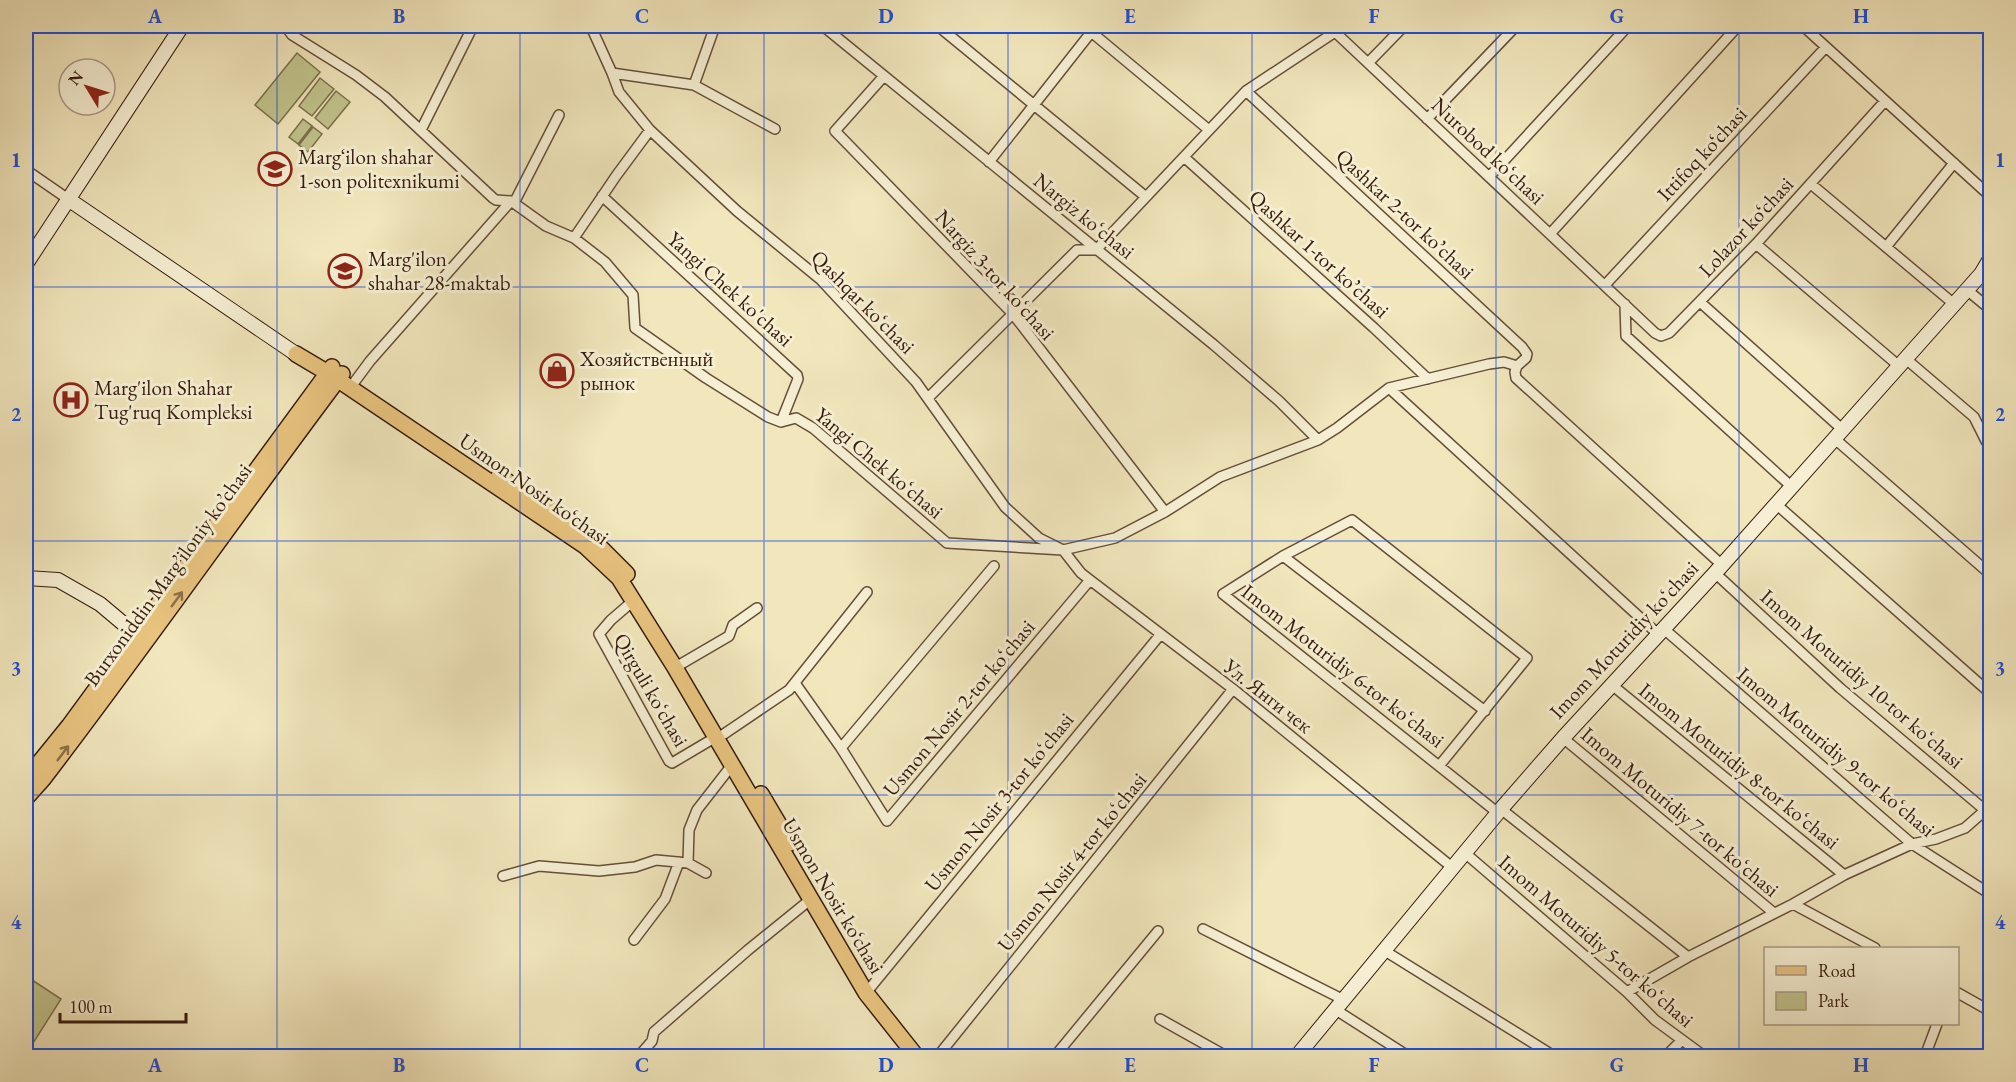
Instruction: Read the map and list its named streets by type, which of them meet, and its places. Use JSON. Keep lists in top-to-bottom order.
{
  "streets": {
    "main road": ["Usmon Nosir ko‘chasi", "Burxoniddin Marg’iloniy ko’chasi"],
    "street": [
      "Nurobod koʻchasi",
      "Ittifoq ko‘chasi",
      "Qashkar 2-tor koʼchasi",
      "Nargiz koʻchasi",
      "Lolazor ko‘chasi",
      "Qashkar 1-tor koʼchasi",
      "Nargiz 3-tor koʻchasi",
      "Yangi Chek ko'chasi",
      "Qashqar koʻchasi",
      "Yangi Chek koʻchasi",
      "Imom Moturidiy koʻchasi",
      "Imom Moturidiy 6-tor koʻchasi",
      "Imom Moturidiy 10-tor koʻchasi",
      "Qirguli koʻchasi",
      "Ул. Янги чек",
      "Usmon Nosir 2-tor koʻchasi",
      "Imom Moturidiy 9-tor koʻchasi",
      "Imom Moturidiy 8-tor koʻchasi",
      "Usmon Nosir 3-tor koʻchasi",
      "Imom Moturidiy 7-tor koʻchasi",
      "Usmon Nosir 4-tor koʻchasi",
      "Imom Moturidiy 5-tor koʻchasi"
    ]
  },
  "crossings": [
    ["Nurobod koʻchasi", "Ittifoq ko‘chasi"],
    ["Nurobod koʻchasi", "Lolazor ko‘chasi"],
    ["Qashkar 2-tor koʼchasi", "Imom Moturidiy 10-tor koʻchasi"],
    ["Nargiz koʻchasi", "Nargiz 3-tor koʻchasi"],
    ["Yangi Chek ko'chasi", "Yangi Chek koʻchasi"],
    ["Qashqar koʻchasi", "Yangi Chek koʻchasi"],
    ["Qashqar koʻchasi", "Ул. Янги чек"],
    ["Yangi Chek koʻchasi", "Ул. Янги чек"],
    ["Usmon Nosir ko‘chasi", "Burxoniddin Marg’iloniy ko’chasi"],
    ["Usmon Nosir ko‘chasi", "Qirguli koʻchasi"],
    ["Usmon Nosir ko‘chasi", "Usmon Nosir 3-tor koʻchasi"],
    ["Imom Moturidiy koʻchasi", "Imom Moturidiy 6-tor koʻchasi"],
    ["Imom Moturidiy koʻchasi", "Imom Moturidiy 10-tor koʻchasi"],
    ["Imom Moturidiy koʻchasi", "Ул. Янги чек"],
    ["Imom Moturidiy koʻchasi", "Imom Moturidiy 9-tor koʻchasi"],
    ["Imom Moturidiy koʻchasi", "Imom Moturidiy 8-tor koʻchasi"],
    ["Imom Moturidiy koʻchasi", "Imom Moturidiy 7-tor koʻchasi"],
    ["Imom Moturidiy koʻchasi", "Imom Moturidiy 5-tor koʻchasi"],
    ["Ул. Янги чек", "Usmon Nosir 2-tor koʻchasi"],
    ["Ул. Янги чек", "Usmon Nosir 3-tor koʻchasi"],
    ["Ул. Янги чек", "Usmon Nosir 4-tor koʻchasi"]
  ],
  "places": {
    "school or university": ["Margʻilon shahar 1-son politexnikumi", "Marg'ilon shahar 28-maktab"],
    "shop": ["Хозяйственный рынок"],
    "hospital": ["Marg'ilon Shahar Tug'ruq Kompleksi"]
  },
  "legend": ["Road", "Park"],
  "scale_bar": "100 m",
  "north": "top left",
  "grid": {
    "columns": [
      "A",
      "B",
      "C",
      "D",
      "E",
      "F",
      "G",
      "H"
    ],
    "rows": [
      "1",
      "2",
      "3",
      "4"
    ]
  }
}
